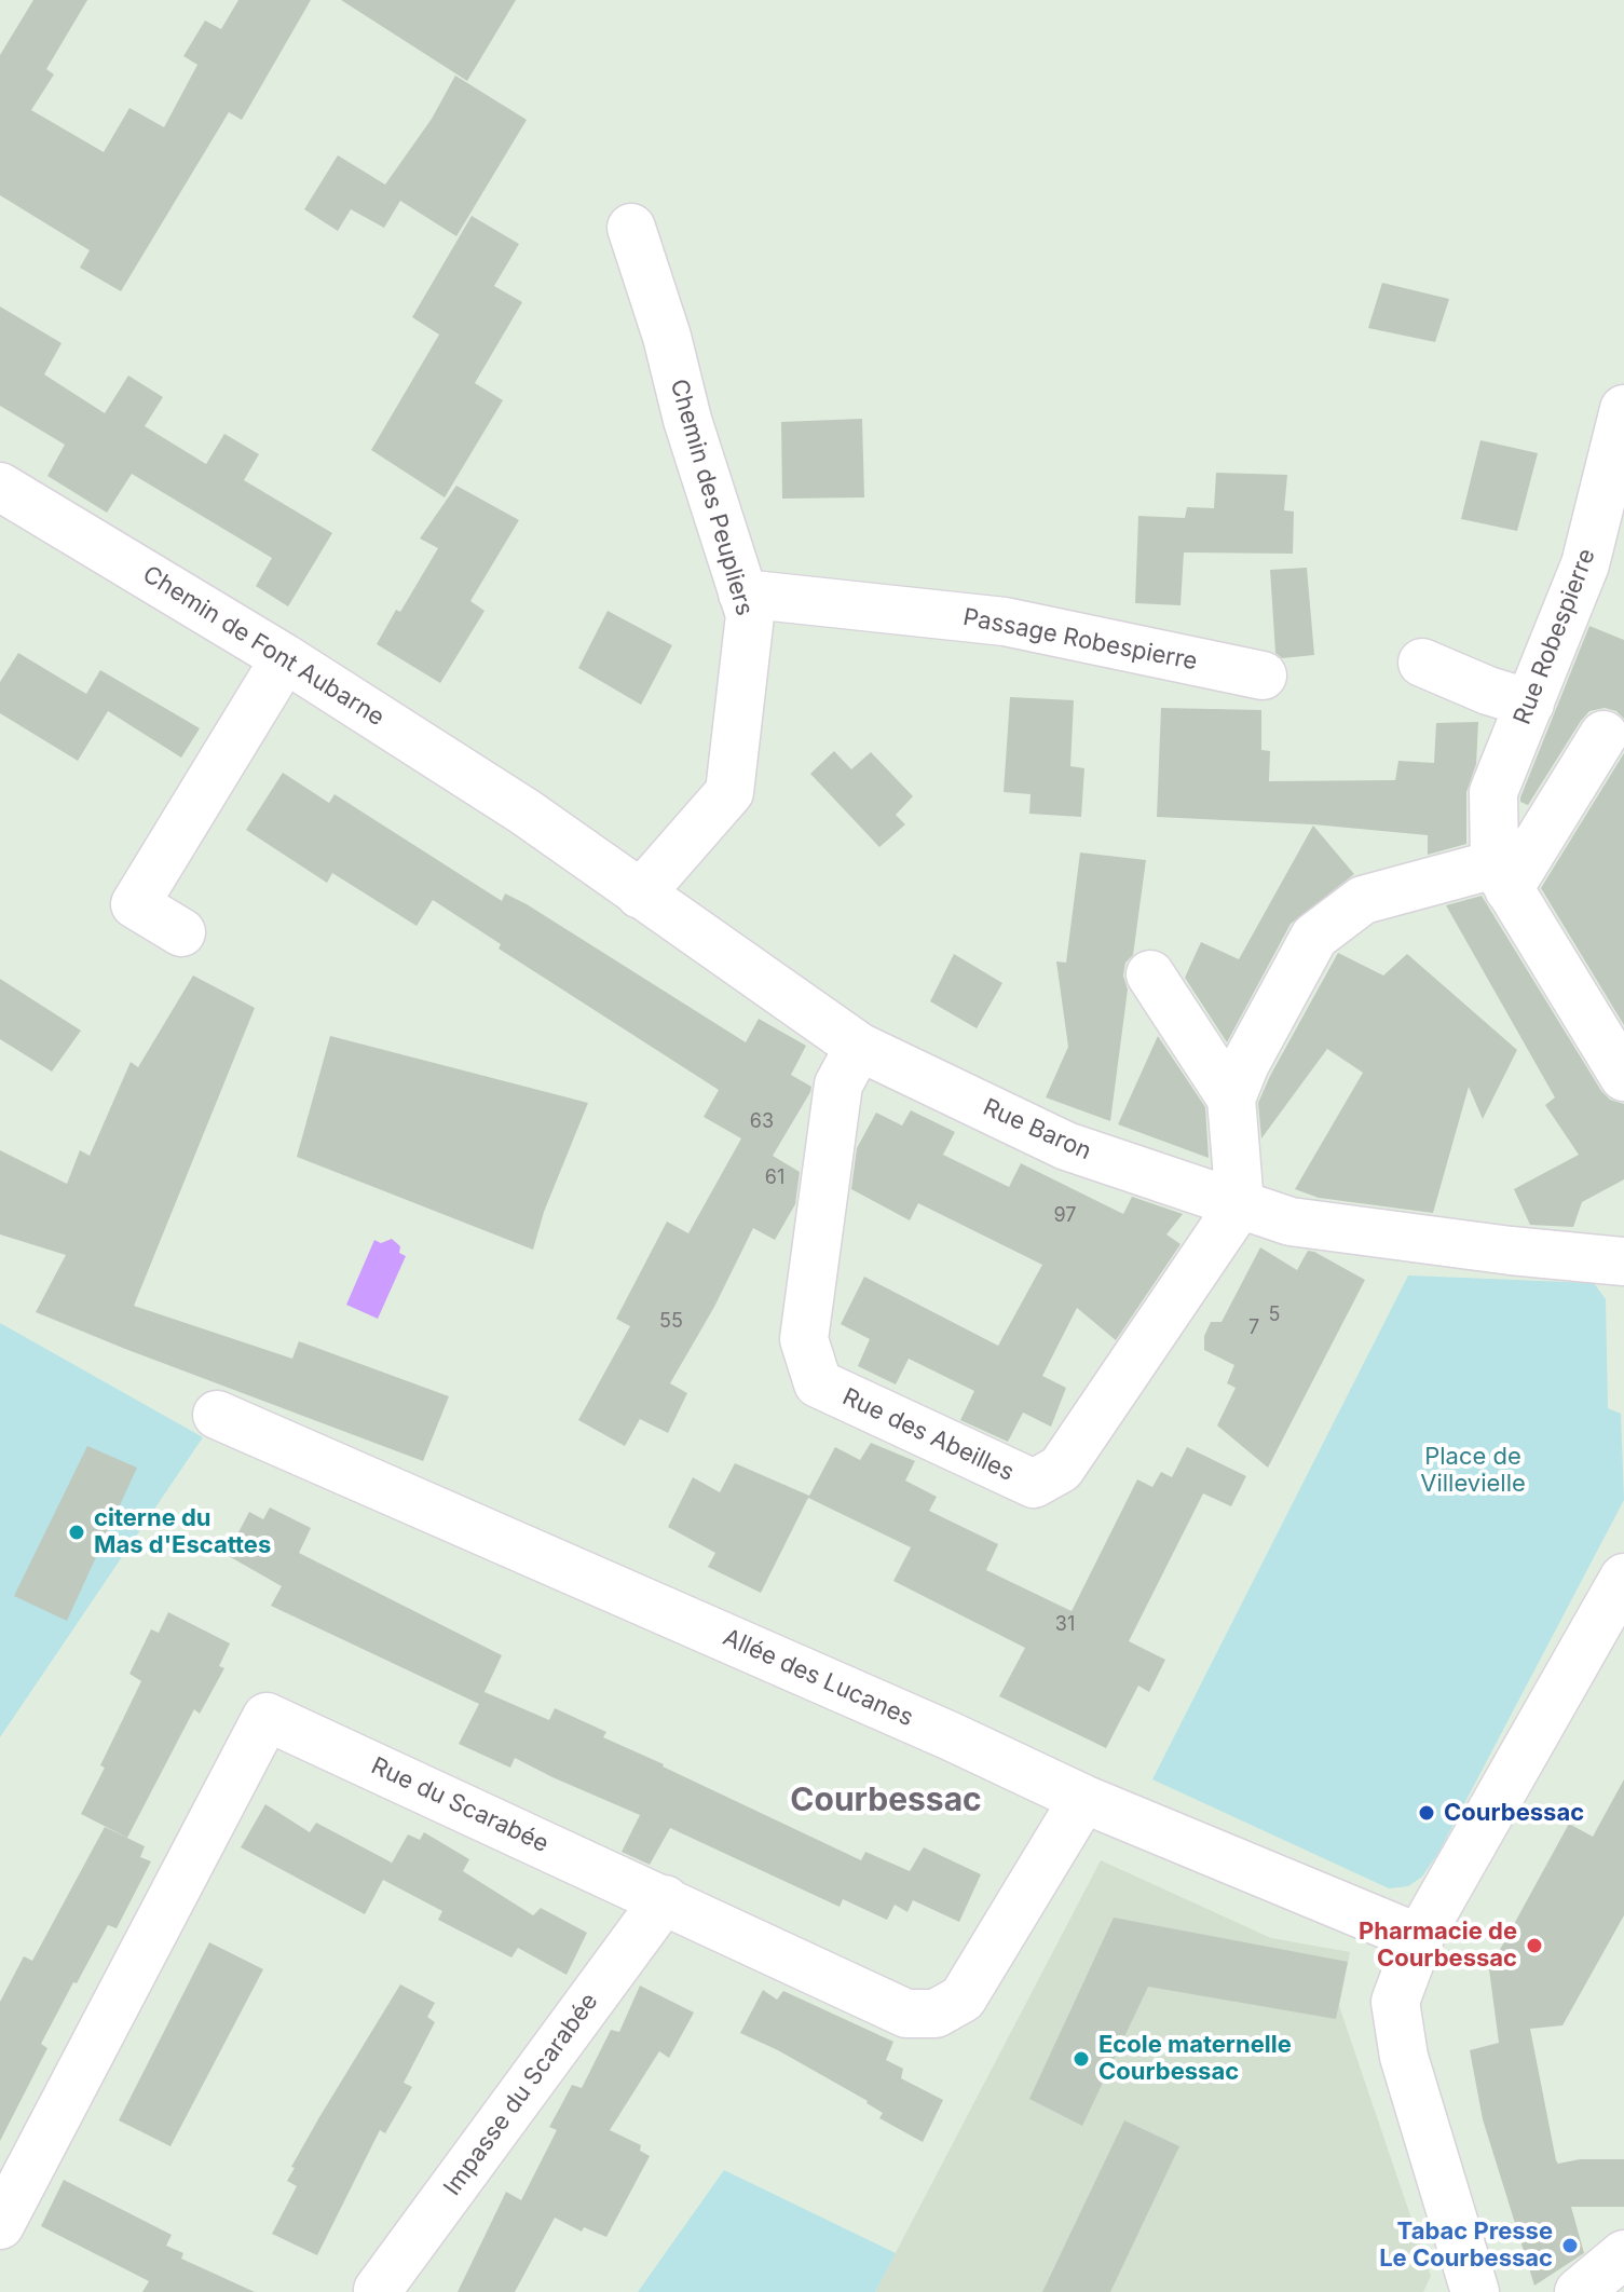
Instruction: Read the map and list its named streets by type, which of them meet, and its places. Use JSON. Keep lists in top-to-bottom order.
{
  "streets": {
    "street": [
      "Chemin des Peupliers",
      "Rue Robespierre",
      "Passage Robespierre",
      "Chemin de Font Aubarne",
      "Rue Baron",
      "Rue des Abeilles",
      "Allée des Lucanes",
      "Rue du Scarabée",
      "Impasse du Scarabée"
    ]
  },
  "crossings": [
    ["Chemin des Peupliers", "Passage Robespierre"],
    ["Chemin des Peupliers", "Rue Baron"],
    ["Chemin de Font Aubarne", "Rue Baron"],
    ["Rue Baron", "Rue des Abeilles"],
    ["Allée des Lucanes", "Rue du Scarabée"],
    ["Rue du Scarabée", "Impasse du Scarabée"]
  ],
  "districts": ["Courbessac"],
  "parks": ["Place de Villevielle"],
  "places": [
    "citerne du Mas d'Escattes",
    "Courbessac",
    "Pharmacie de Courbessac",
    "Ecole maternelle Courbessac",
    "Tabac Presse Le Courbessac"
  ],
  "house_numbers": [
    "63",
    "61",
    "97",
    "5",
    "55",
    "7",
    "31"
  ]
}
